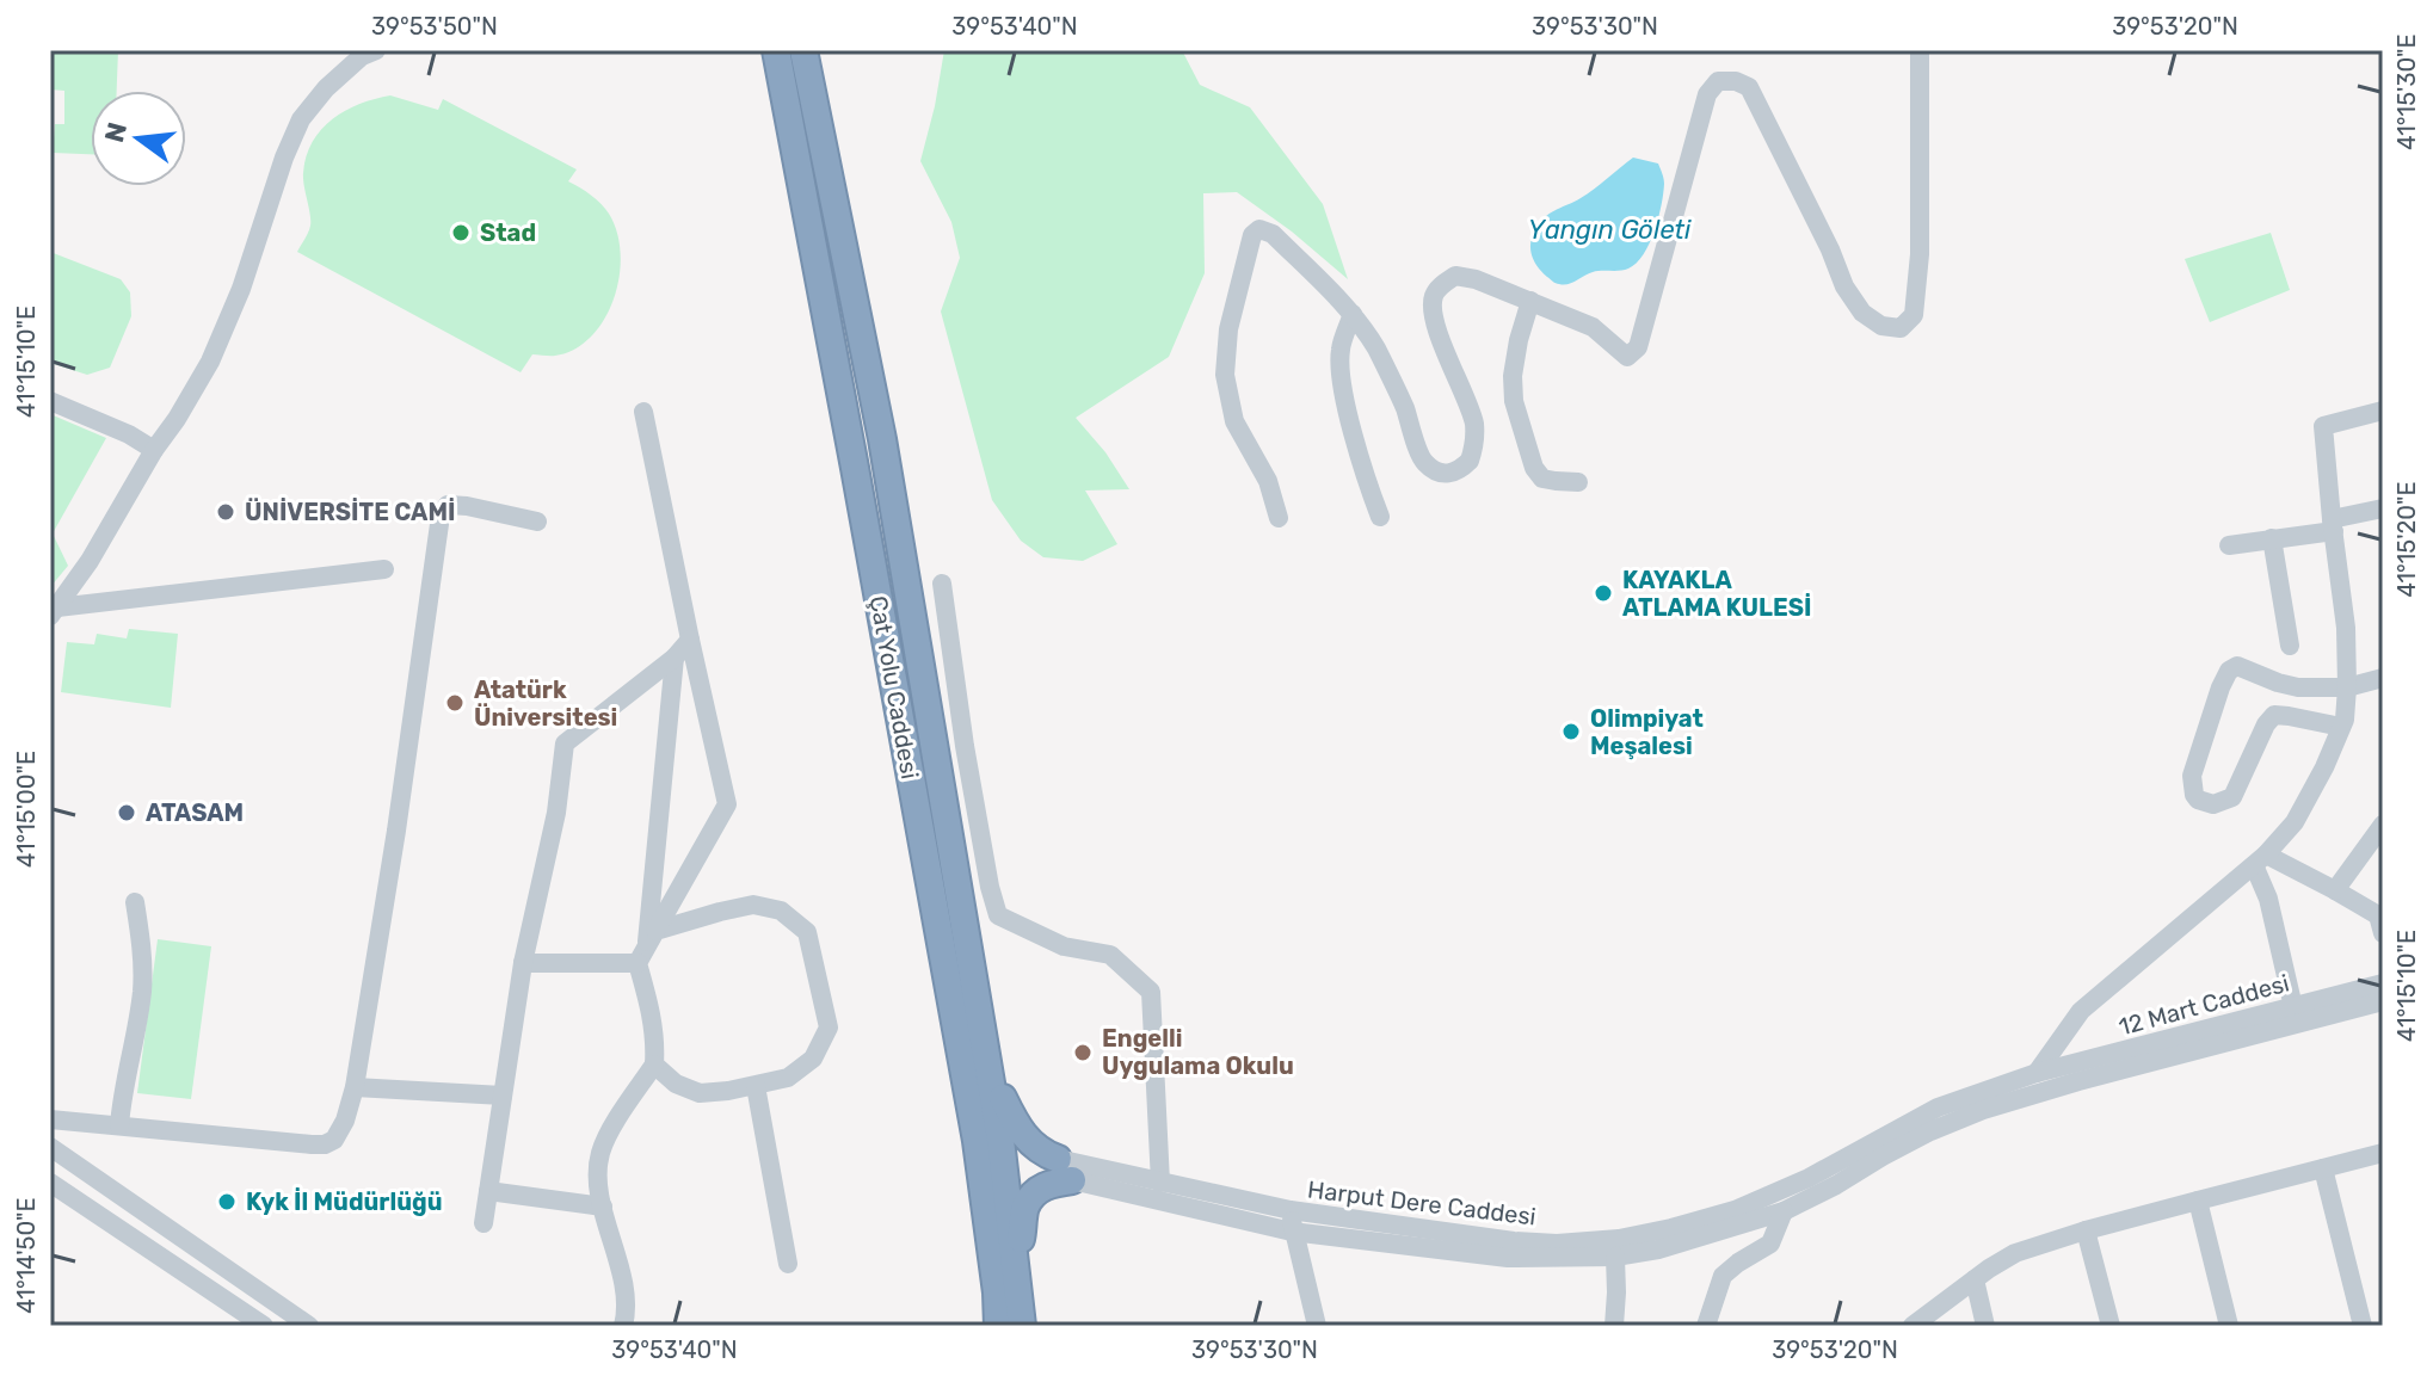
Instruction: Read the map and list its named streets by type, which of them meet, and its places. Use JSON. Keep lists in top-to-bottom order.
{
  "streets": {
    "highway": ["Çat Yolu Caddesi"],
    "street": ["12 Mart Caddesi", "Harput Dere Caddesi"]
  },
  "crossings": [
    ["12 Mart Caddesi", "Harput Dere Caddesi"]
  ],
  "water": ["Yangın Göleti"],
  "places": [
    "Stad",
    "ÜNİVERSİTE CAMİ",
    "KAYAKLA ATLAMA KULESİ",
    "Atatürk Üniversitesi",
    "Olimpiyat Meşalesi",
    "ATASAM",
    "Engelli Uygulama Okulu",
    "Kyk İl Müdürlüğü"
  ],
  "north": "left",
  "coordinates": [
    "39°53'50\"N",
    "39°53'40\"N",
    "39°53'30\"N",
    "39°53'20\"N",
    "41°15'30\"E",
    "41°15'10\"E",
    "41°15'20\"E",
    "41°15'00\"E",
    "41°14'50\"E"
  ]
}
